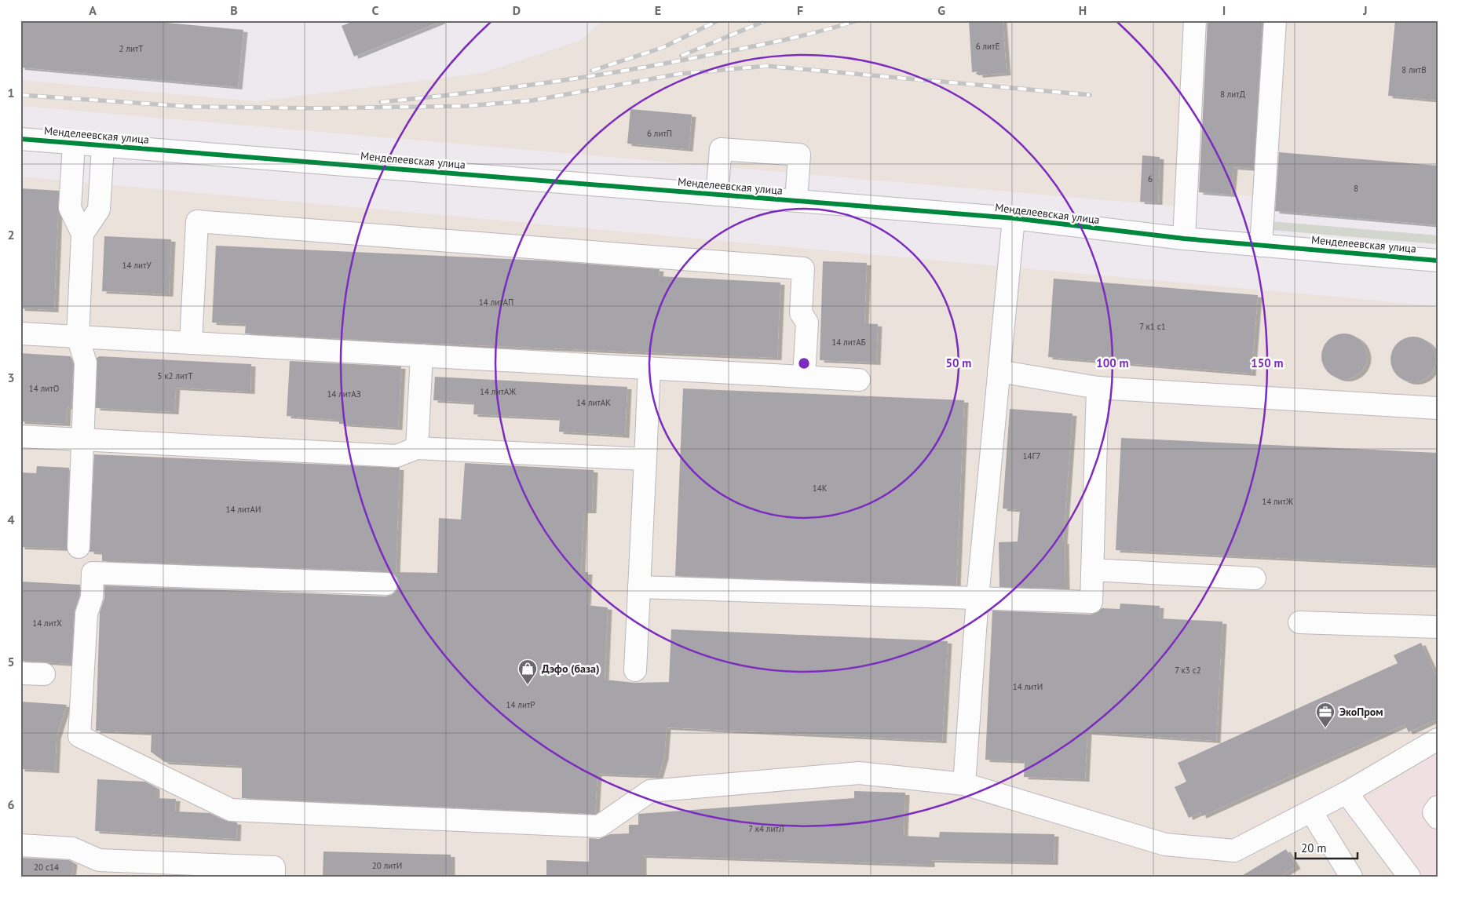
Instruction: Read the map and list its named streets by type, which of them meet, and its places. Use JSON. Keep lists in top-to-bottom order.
{
  "streets": {
    "street": ["Менделеевская улица"]
  },
  "places": {
    "shop": ["Дэфо (база)"],
    "office": ["ЭкоПром"]
  },
  "house_numbers": [
    "6 литЕ",
    "2 литТ",
    "8 литВ",
    "8 литД",
    "6 литП",
    "6",
    "8",
    "14 литУ",
    "14 литАП",
    "7 к1 с1",
    "14 литАБ",
    "5 к2 литТ",
    "14 литО",
    "14 литАЖ",
    "14 литАЗ",
    "14 литАК",
    "14Г7",
    "14К",
    "14 литЖ",
    "14 литАИ",
    "14 литХ",
    "7 к3 с2",
    "14 литИ",
    "14 литР",
    "7 к4 литЛ",
    "20 литИ",
    "20 с14"
  ],
  "scale_bar": "20 m",
  "grid": {
    "columns": [
      "A",
      "B",
      "C",
      "D",
      "E",
      "F",
      "G",
      "H",
      "I",
      "J"
    ],
    "rows": [
      "1",
      "2",
      "3",
      "4",
      "5",
      "6"
    ]
  },
  "rings": ["50 m", "100 m", "150 m"]
}
